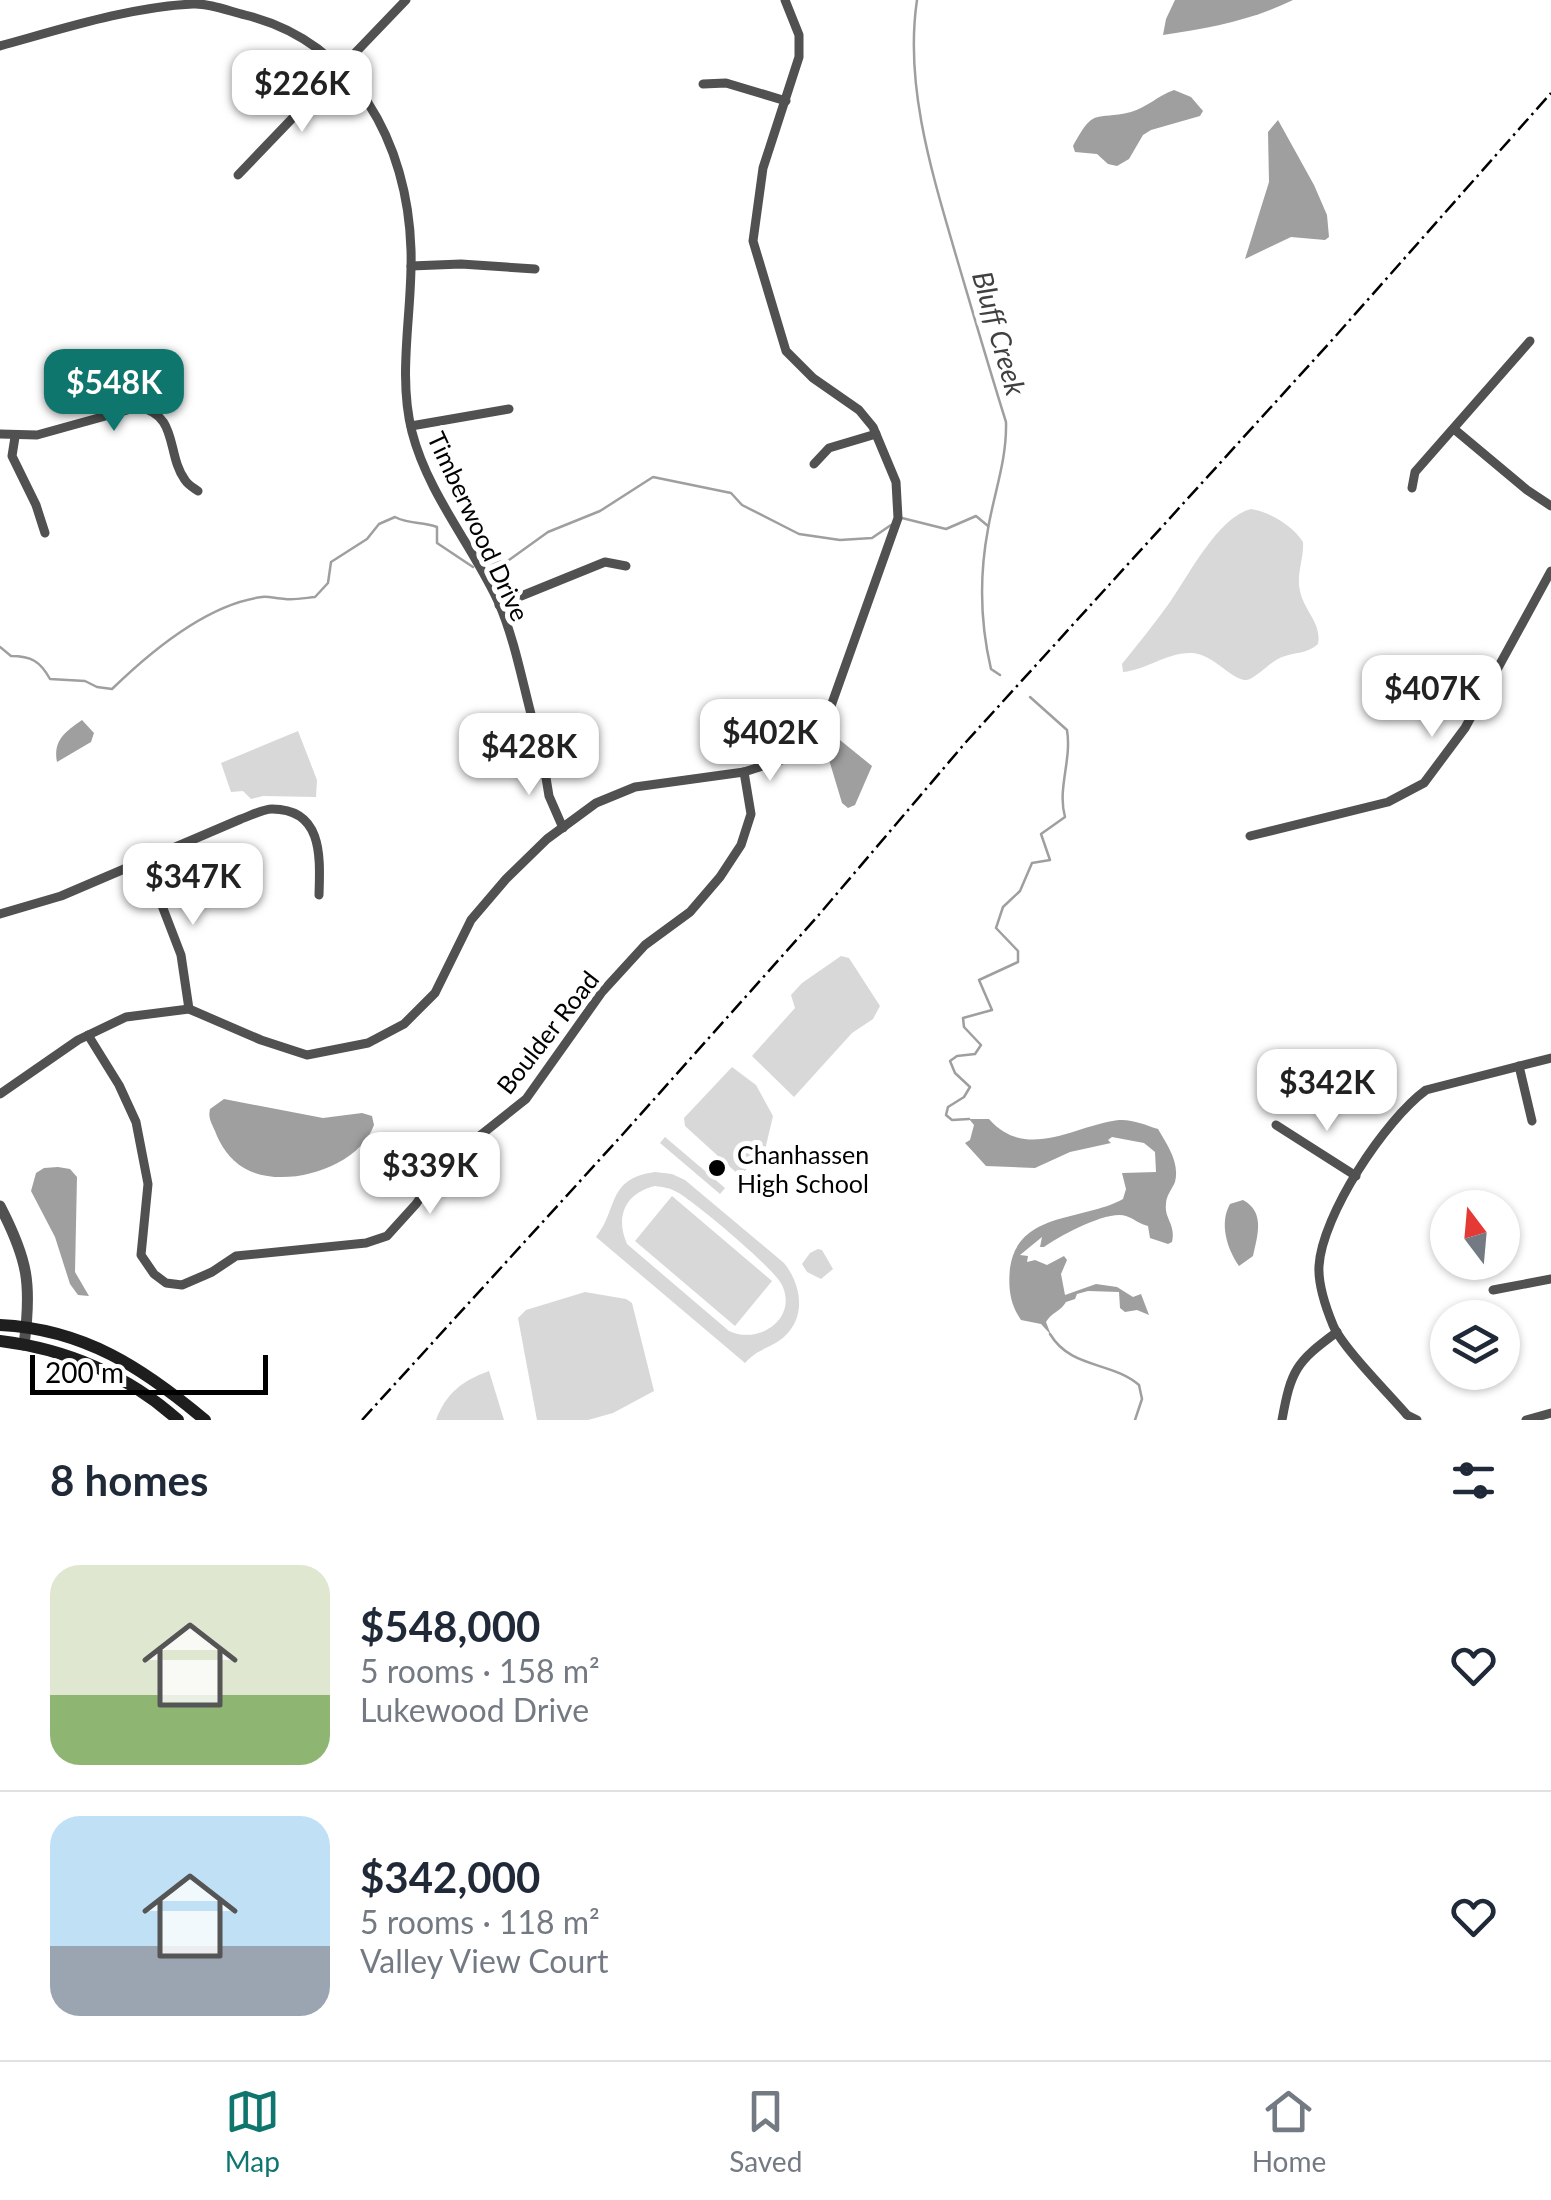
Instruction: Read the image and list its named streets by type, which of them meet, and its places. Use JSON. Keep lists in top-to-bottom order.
{
  "streets": {
    "street": ["Timberwood Drive", "Boulder Road"]
  },
  "water": ["Bluff Creek"],
  "places": ["Chanhassen High School"],
  "scale_bar": "200 m",
  "north": "top",
  "page": {
    "price": [
      "$226K",
      "$548K",
      "$407K",
      "$402K",
      "$428K",
      "$347K",
      "$342K",
      "$339K"
    ],
    "scale": "200 m",
    "heading": "8 homes",
    "list": [
      {
        "name": "$548,000",
        "note": "5 rooms · 158 m² · Lukewood Drive"
      },
      {
        "name": "$342,000",
        "note": "5 rooms · 118 m² · Valley View Court"
      }
    ],
    "tabs": ["Map", "Saved", "Home"]
  }
}
